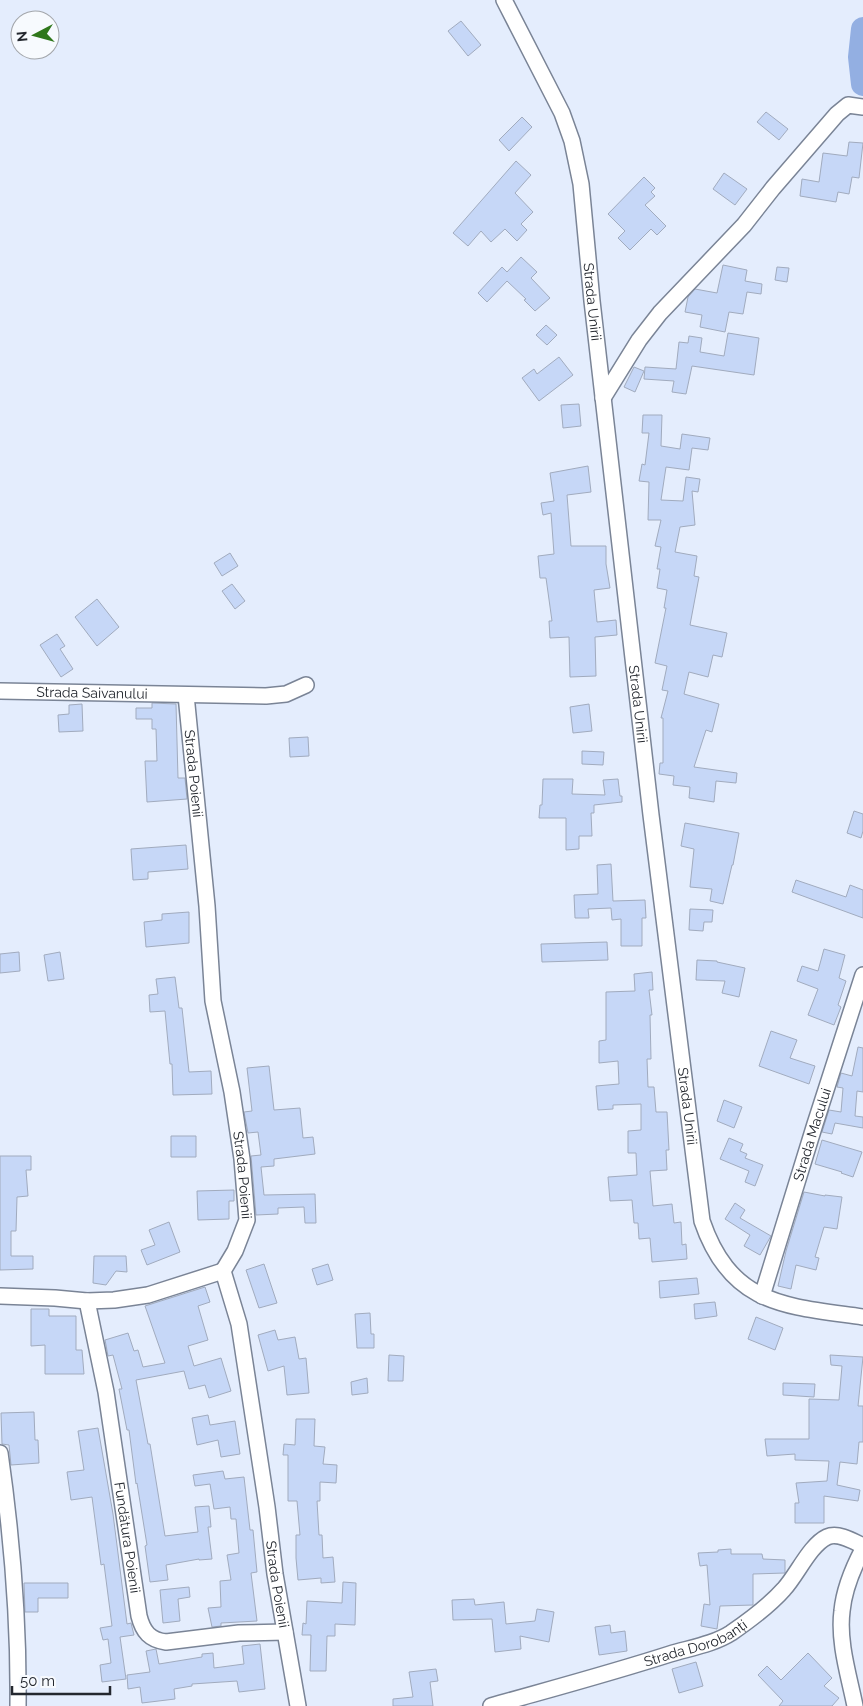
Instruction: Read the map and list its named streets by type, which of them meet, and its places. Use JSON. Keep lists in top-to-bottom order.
{
  "streets": {
    "street": [
      "Strada Unirii",
      "Strada Saivanului",
      "Strada Poienii",
      "Strada Macului",
      "Fundătura Poienii",
      "Strada Dorobanți"
    ]
  },
  "crossings": [
    ["Strada Unirii", "Strada Macului"],
    ["Strada Saivanului", "Strada Poienii"],
    ["Strada Poienii", "Fundătura Poienii"]
  ],
  "scale_bar": "50 m",
  "north": "left"
}
